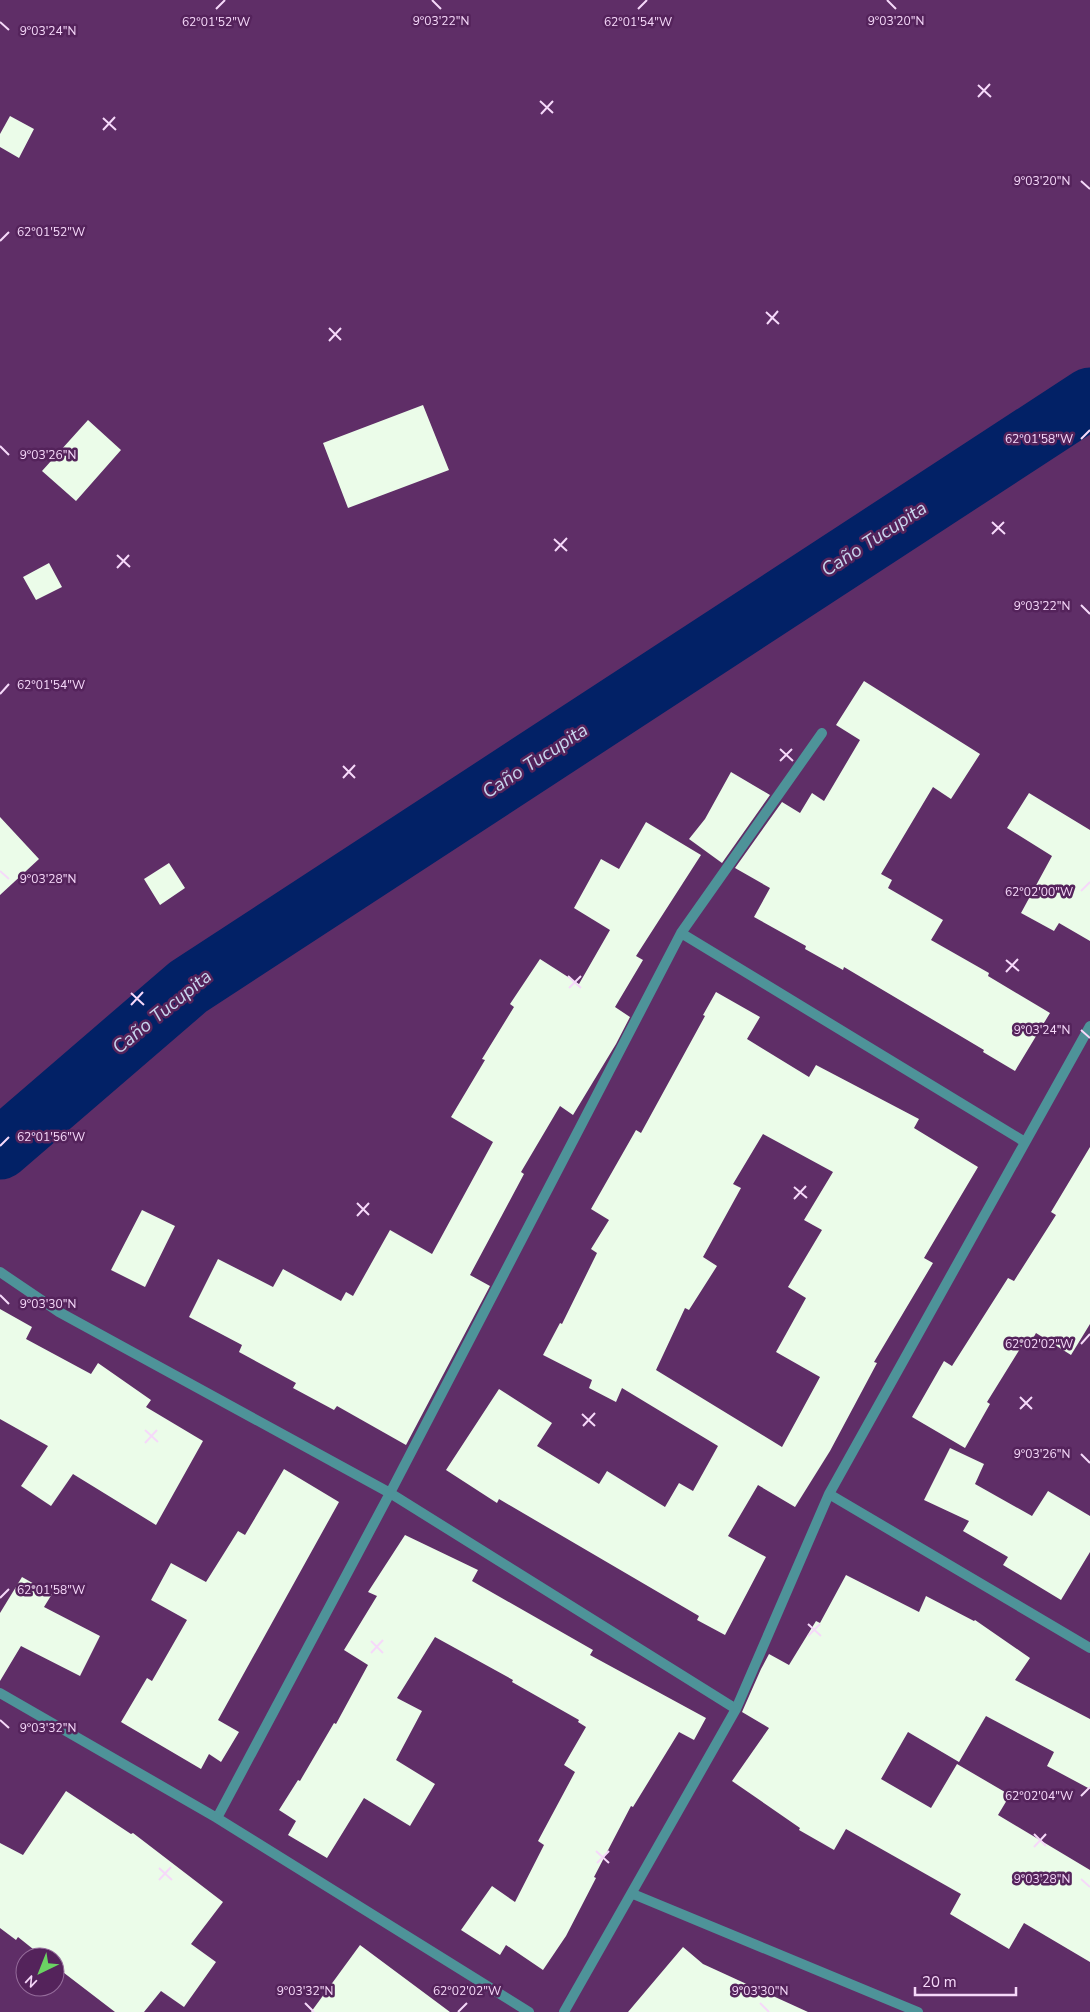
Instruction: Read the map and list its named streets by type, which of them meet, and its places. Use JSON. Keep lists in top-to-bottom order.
{
  "water": ["Caño Tucupita"],
  "scale_bar": "20 m",
  "north": "bottom left",
  "coordinates": [
    "9°03'22\"N",
    "9°03'20\"N",
    "62°01'52\"W",
    "62°01'54\"W",
    "9°03'24\"N",
    "62°01'58\"W",
    "9°03'26\"N",
    "9°03'28\"N",
    "62°02'00\"W",
    "62°01'56\"W",
    "9°03'30\"N",
    "62°02'02\"W",
    "9°03'32\"N",
    "62°02'04\"W"
  ]
}
